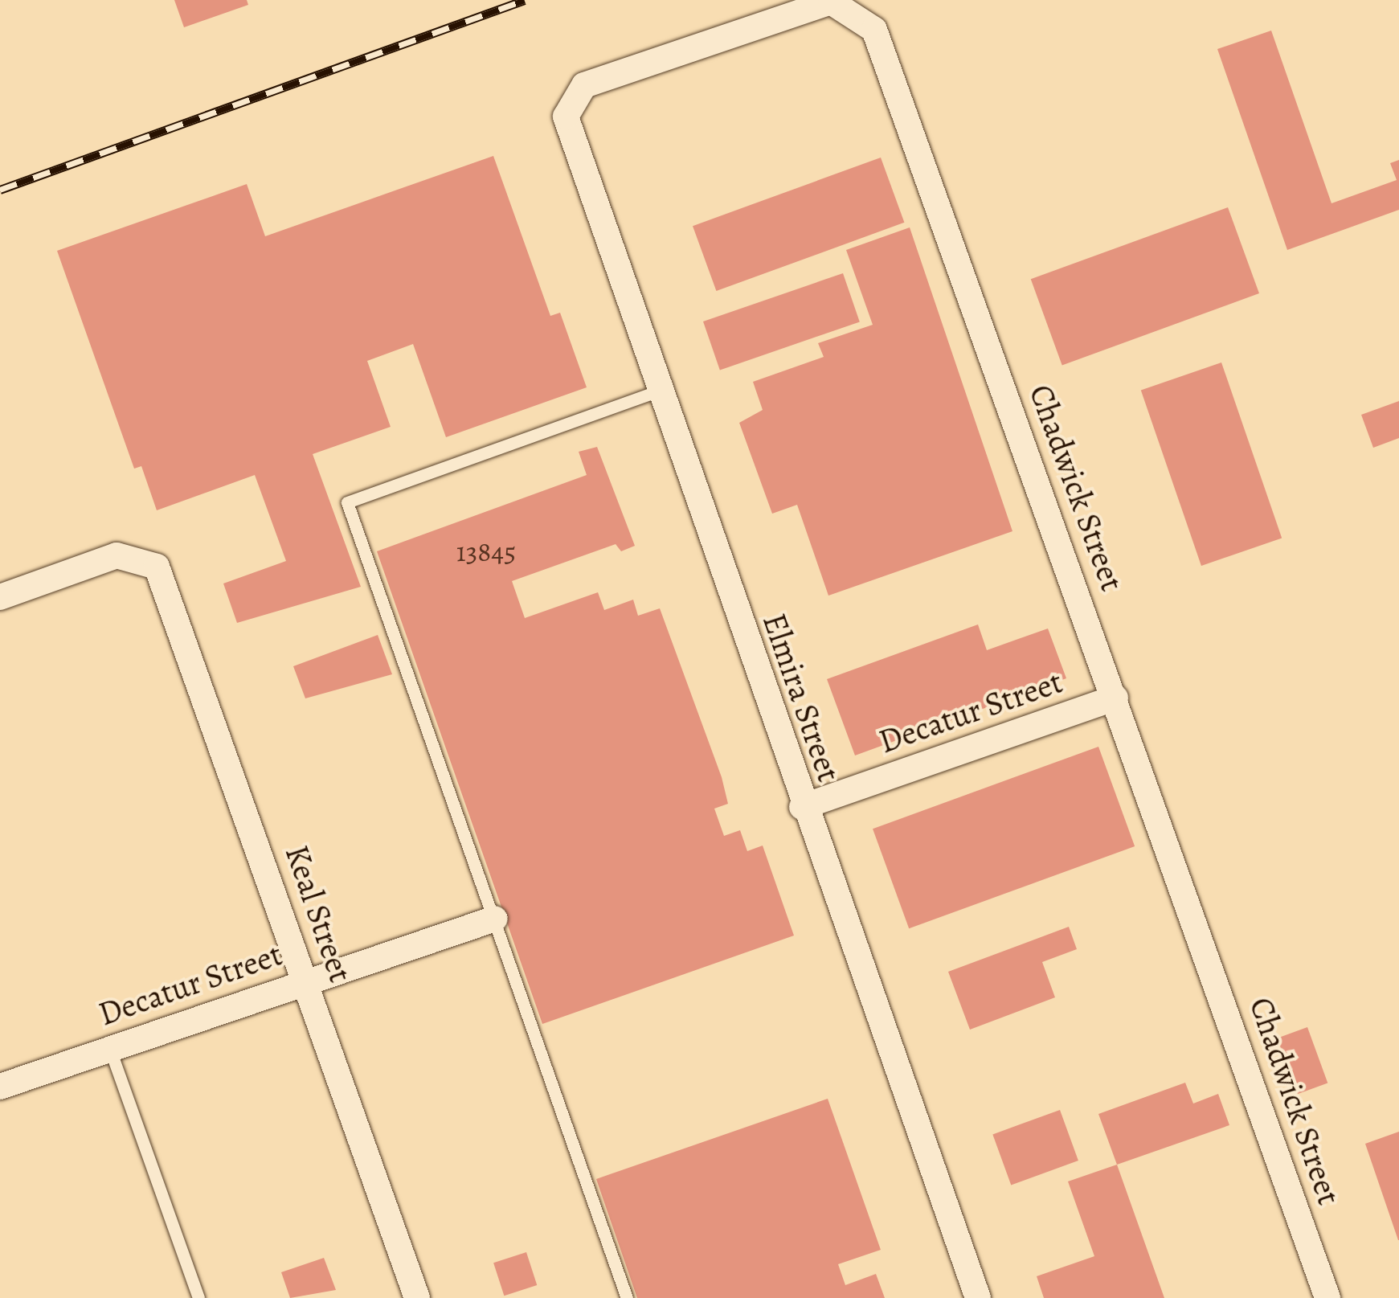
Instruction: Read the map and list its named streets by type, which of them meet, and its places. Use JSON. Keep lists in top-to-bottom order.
{
  "streets": {
    "street": [
      "Chadwick Street",
      "Elmira Street",
      "Decatur Street",
      "Keal Street"
    ]
  },
  "crossings": [
    ["Chadwick Street", "Elmira Street"],
    ["Chadwick Street", "Decatur Street"],
    ["Elmira Street", "Decatur Street"],
    ["Decatur Street", "Keal Street"]
  ],
  "house_numbers": ["13845"]
}
